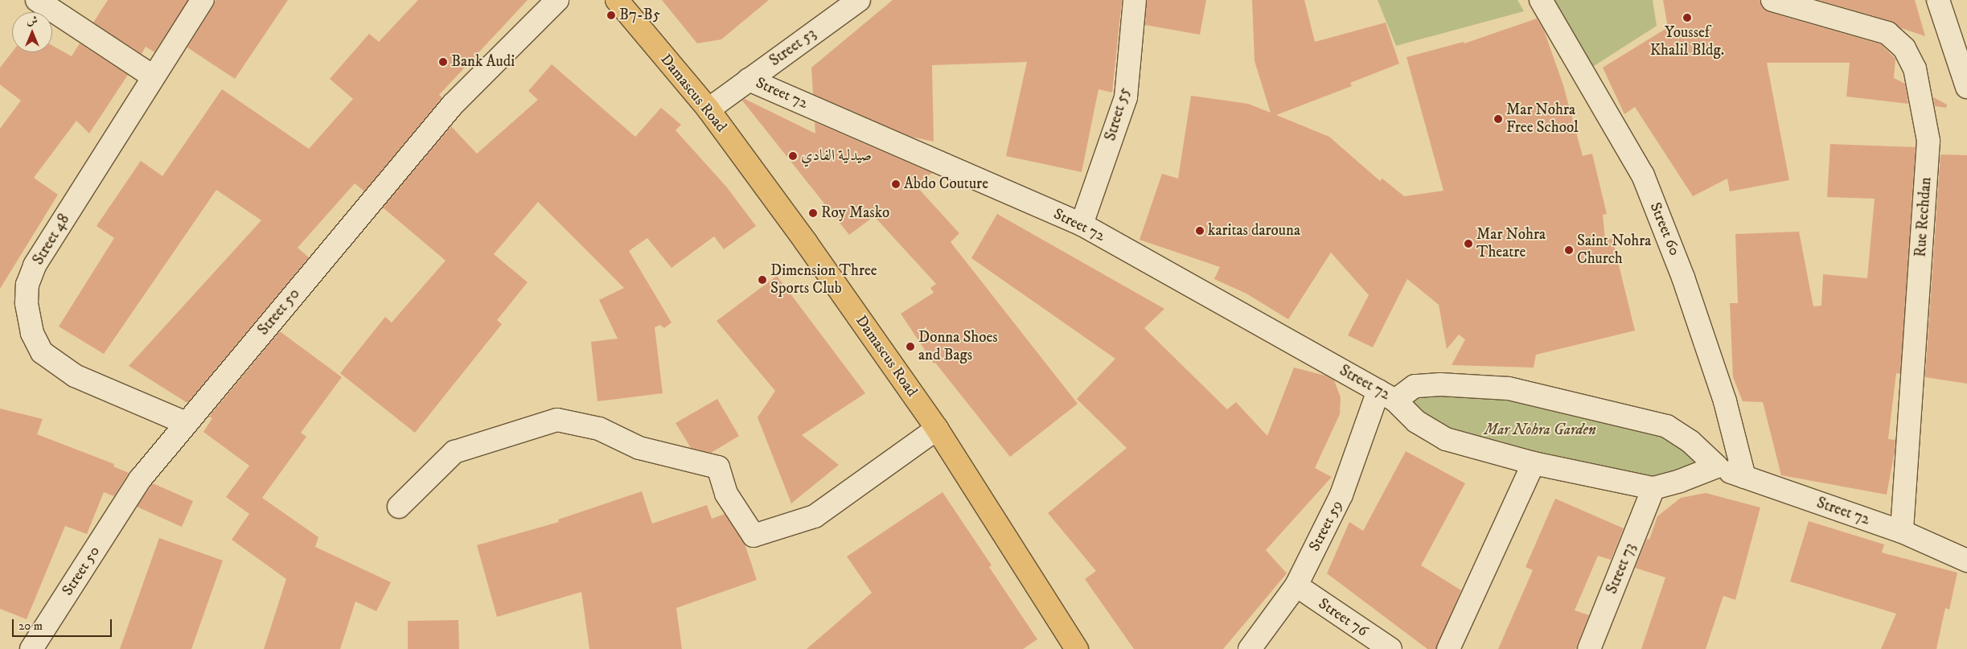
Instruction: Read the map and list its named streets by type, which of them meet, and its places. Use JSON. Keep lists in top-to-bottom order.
{
  "streets": {
    "main road": ["Damascus Road"],
    "street": [
      "Street 53",
      "Street 72",
      "Street 55",
      "Rue Rechdan",
      "Street 60",
      "Street 48",
      "Street 50",
      "Street 59",
      "Street 73",
      "Street 76"
    ]
  },
  "crossings": [
    ["Street 53", "Damascus Road"],
    ["Street 53", "Street 72"],
    ["Street 72", "Street 55"],
    ["Street 72", "Rue Rechdan"],
    ["Street 72", "Street 60"],
    ["Street 72", "Street 59"],
    ["Street 72", "Street 73"],
    ["Street 48", "Street 50"],
    ["Street 59", "Street 76"]
  ],
  "parks": ["Mar Nohra Garden"],
  "places": [
    "B7-B5",
    "Youssef Khalil Bldg.",
    "Bank Audi",
    "Mar Nohra Free School",
    "صيدلية الفادي",
    "Abdo Couture",
    "Roy Masko",
    "karitas darouna",
    "Mar Nohra Theatre",
    "Saint Nohra Church",
    "Dimension Three Sports Club",
    "Donna Shoes and Bags"
  ],
  "scale_bar": "20 m",
  "north": "top"
}
